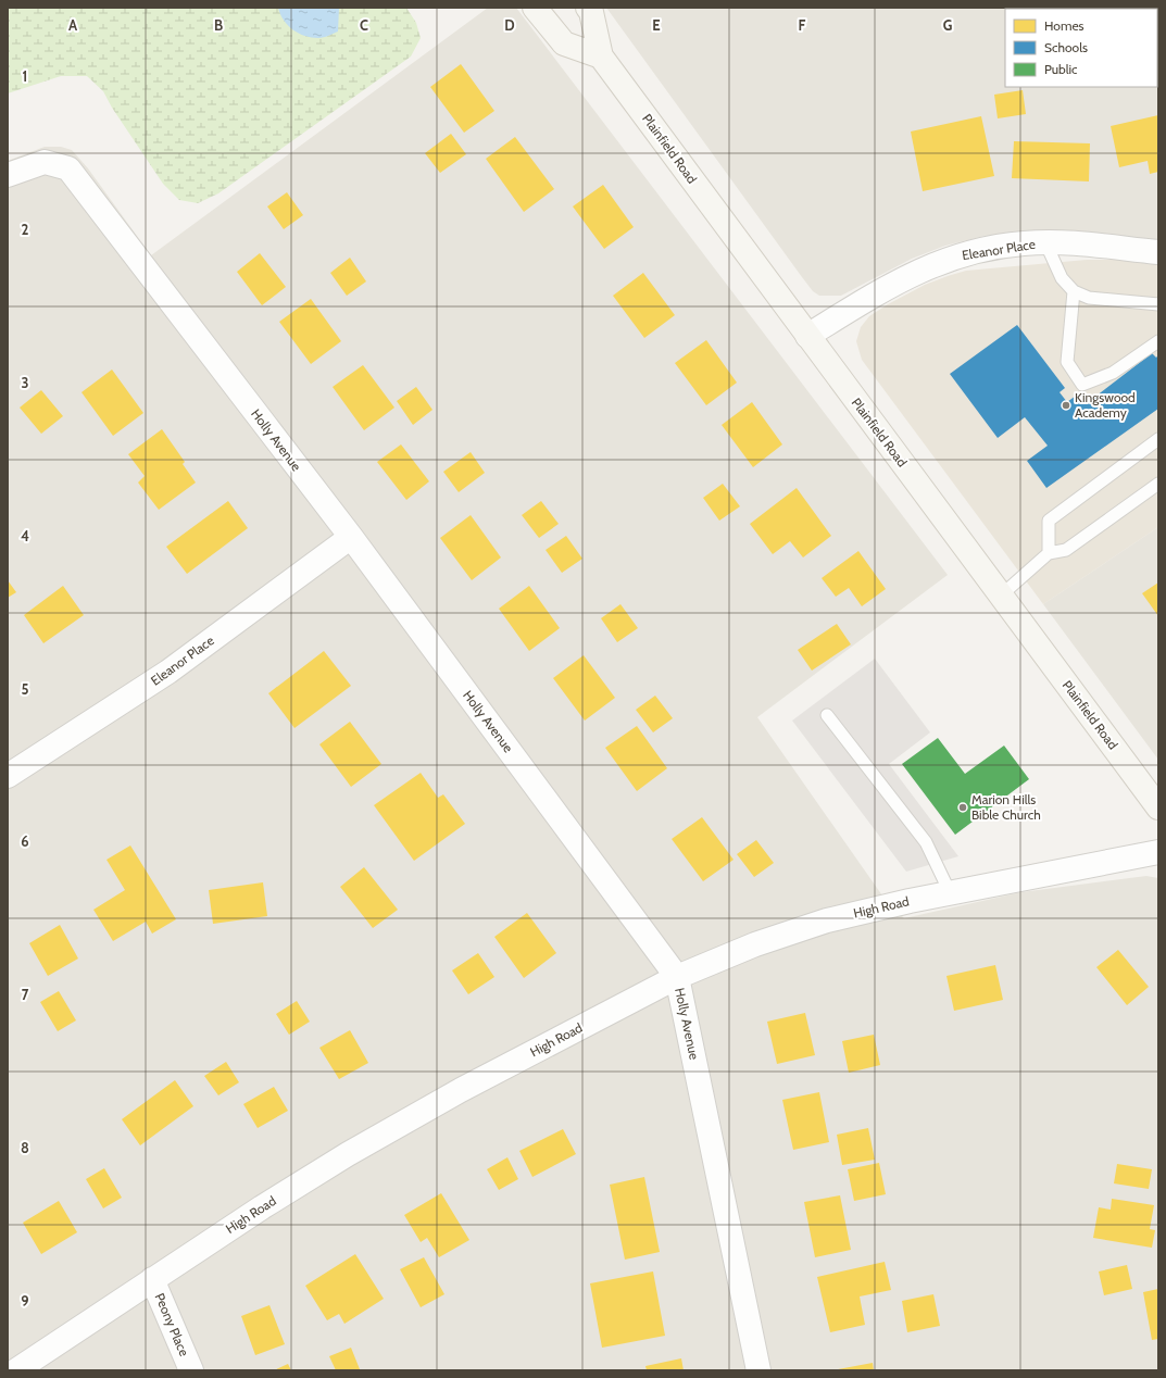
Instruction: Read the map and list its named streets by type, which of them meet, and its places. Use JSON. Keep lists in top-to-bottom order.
{
  "streets": {
    "main road": ["Plainfield Road"],
    "street": [
      "Eleanor Place",
      "Holly Avenue",
      "High Road",
      "Peony Place"
    ]
  },
  "crossings": [
    ["Plainfield Road", "Eleanor Place"],
    ["Eleanor Place", "Holly Avenue"],
    ["Holly Avenue", "High Road"],
    ["High Road", "Peony Place"]
  ],
  "places": ["Kingswood Academy", "Marion Hills Bible Church"],
  "legend": ["Homes", "Schools", "Public"],
  "grid": {
    "columns": [
      "A",
      "B",
      "C",
      "D",
      "E",
      "F",
      "G"
    ],
    "rows": [
      "1",
      "2",
      "3",
      "4",
      "5",
      "6",
      "7",
      "8",
      "9"
    ]
  }
}
